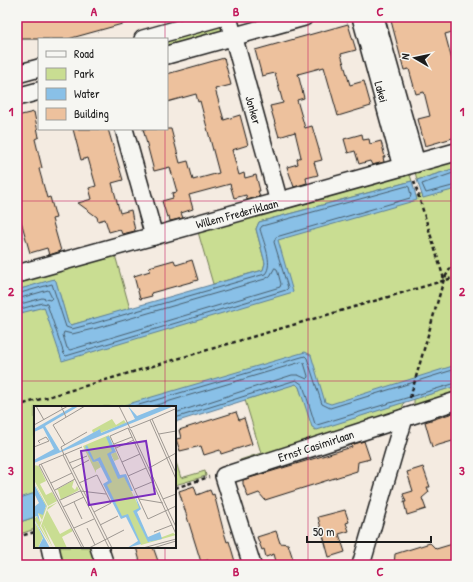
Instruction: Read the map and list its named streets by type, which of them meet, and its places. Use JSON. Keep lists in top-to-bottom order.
{
  "streets": {
    "street": [
      "Lakei",
      "Jonker",
      "Willem Frederiklaan",
      "Ernst Casimirlaan"
    ]
  },
  "crossings": [
    ["Lakei", "Willem Frederiklaan"],
    ["Jonker", "Willem Frederiklaan"]
  ],
  "legend": [
    "Road",
    "Park",
    "Water",
    "Building"
  ],
  "scale_bar": "50 m",
  "north": "left",
  "grid": {
    "columns": ["A", "B", "C"],
    "rows": ["1", "2", "3"]
  }
}
